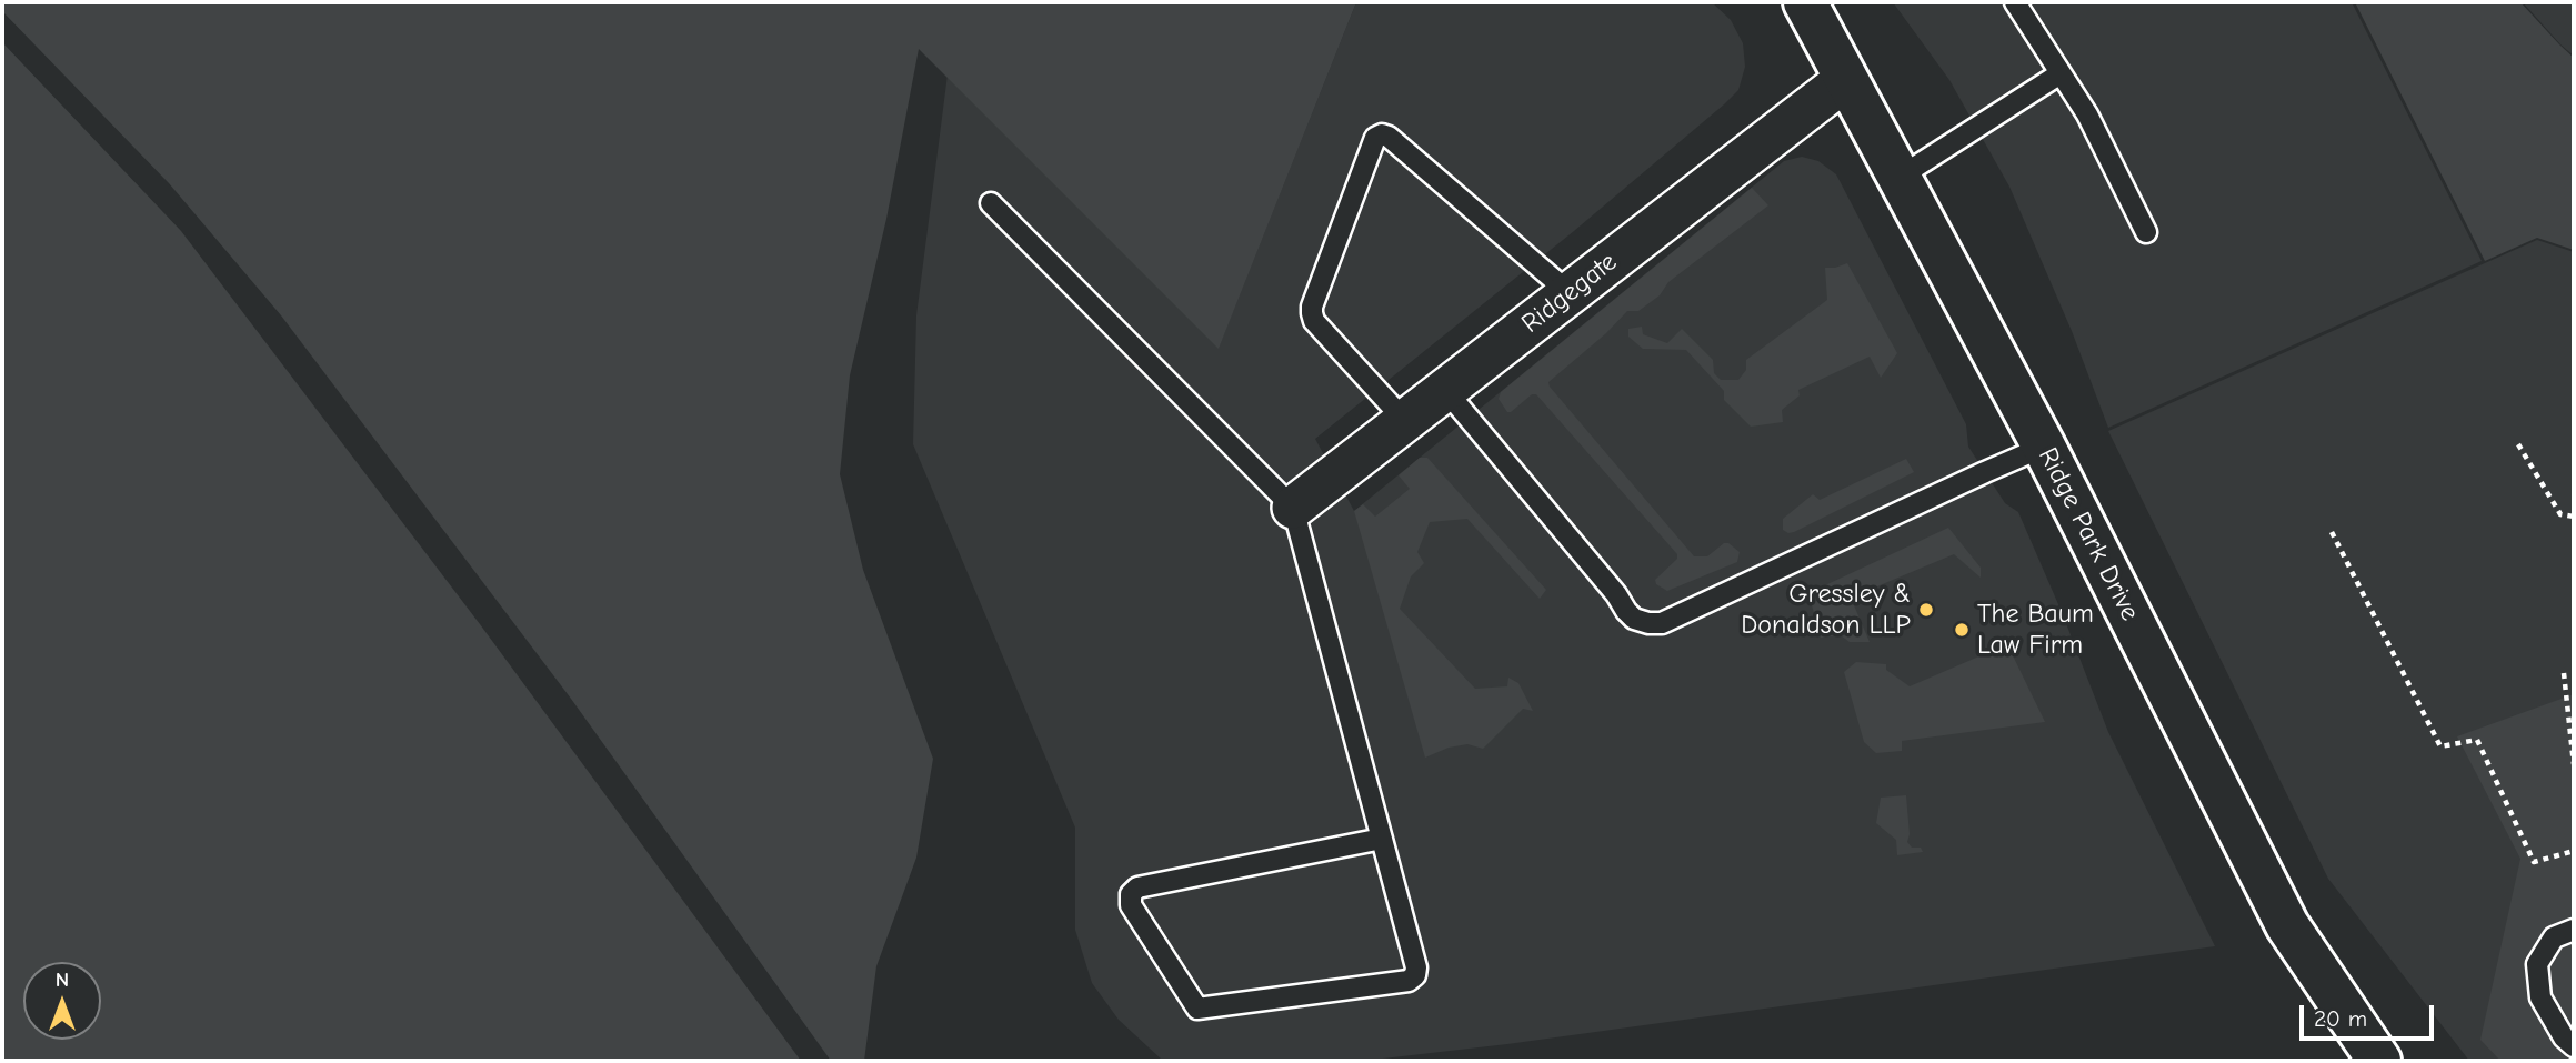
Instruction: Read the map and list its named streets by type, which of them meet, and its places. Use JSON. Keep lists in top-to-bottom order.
{
  "streets": {
    "street": ["Ridgegate", "Ridge Park Drive"]
  },
  "crossings": [
    ["Ridgegate", "Ridge Park Drive"]
  ],
  "places": ["Gressley & Donaldson LLP", "The Baum Law Firm"],
  "scale_bar": "20 m",
  "north": "top"
}
